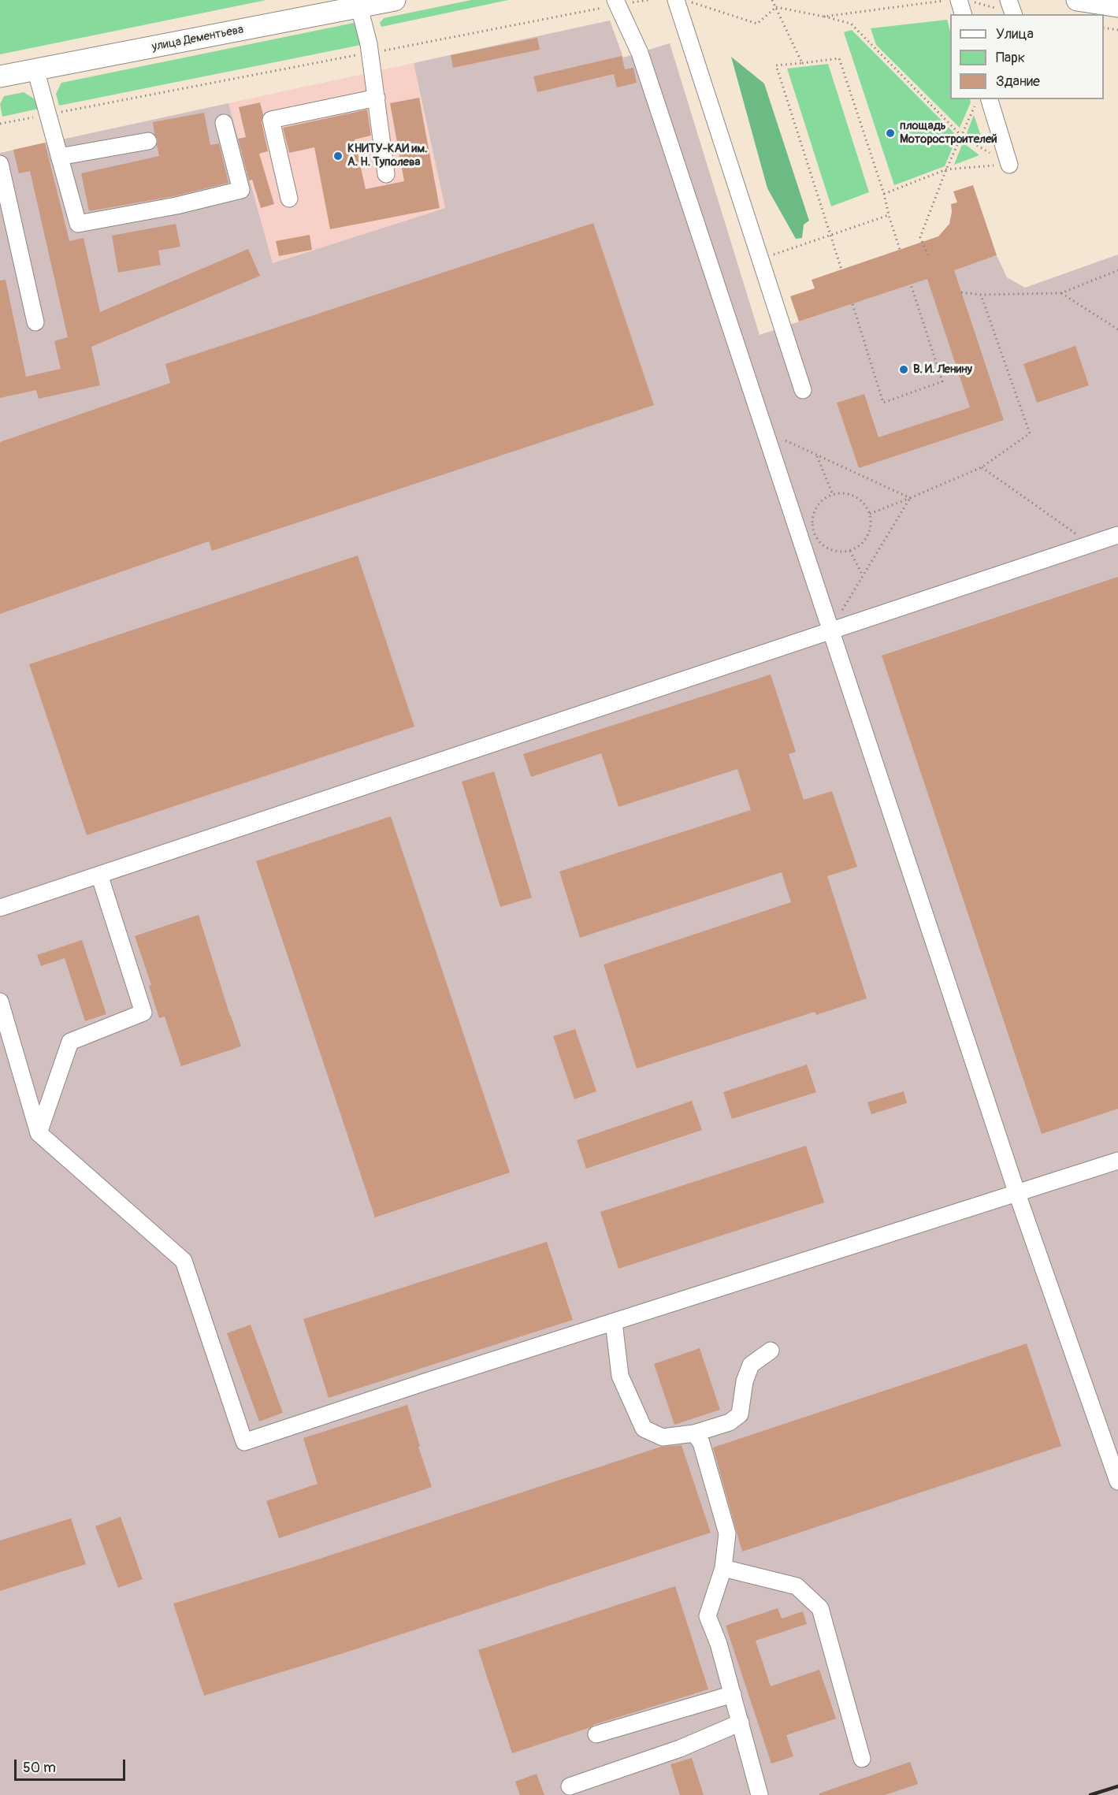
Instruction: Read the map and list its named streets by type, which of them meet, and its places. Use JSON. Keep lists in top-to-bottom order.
{
  "streets": {
    "main road": ["улица Дементьева"]
  },
  "places": ["площадь Моторостроителей", "КНИТУ-КАИ им. А. Н. Туполева", "В. И. Ленину"],
  "legend": ["Улица", "Парк", "Здание"],
  "scale_bar": "50 m"
}
